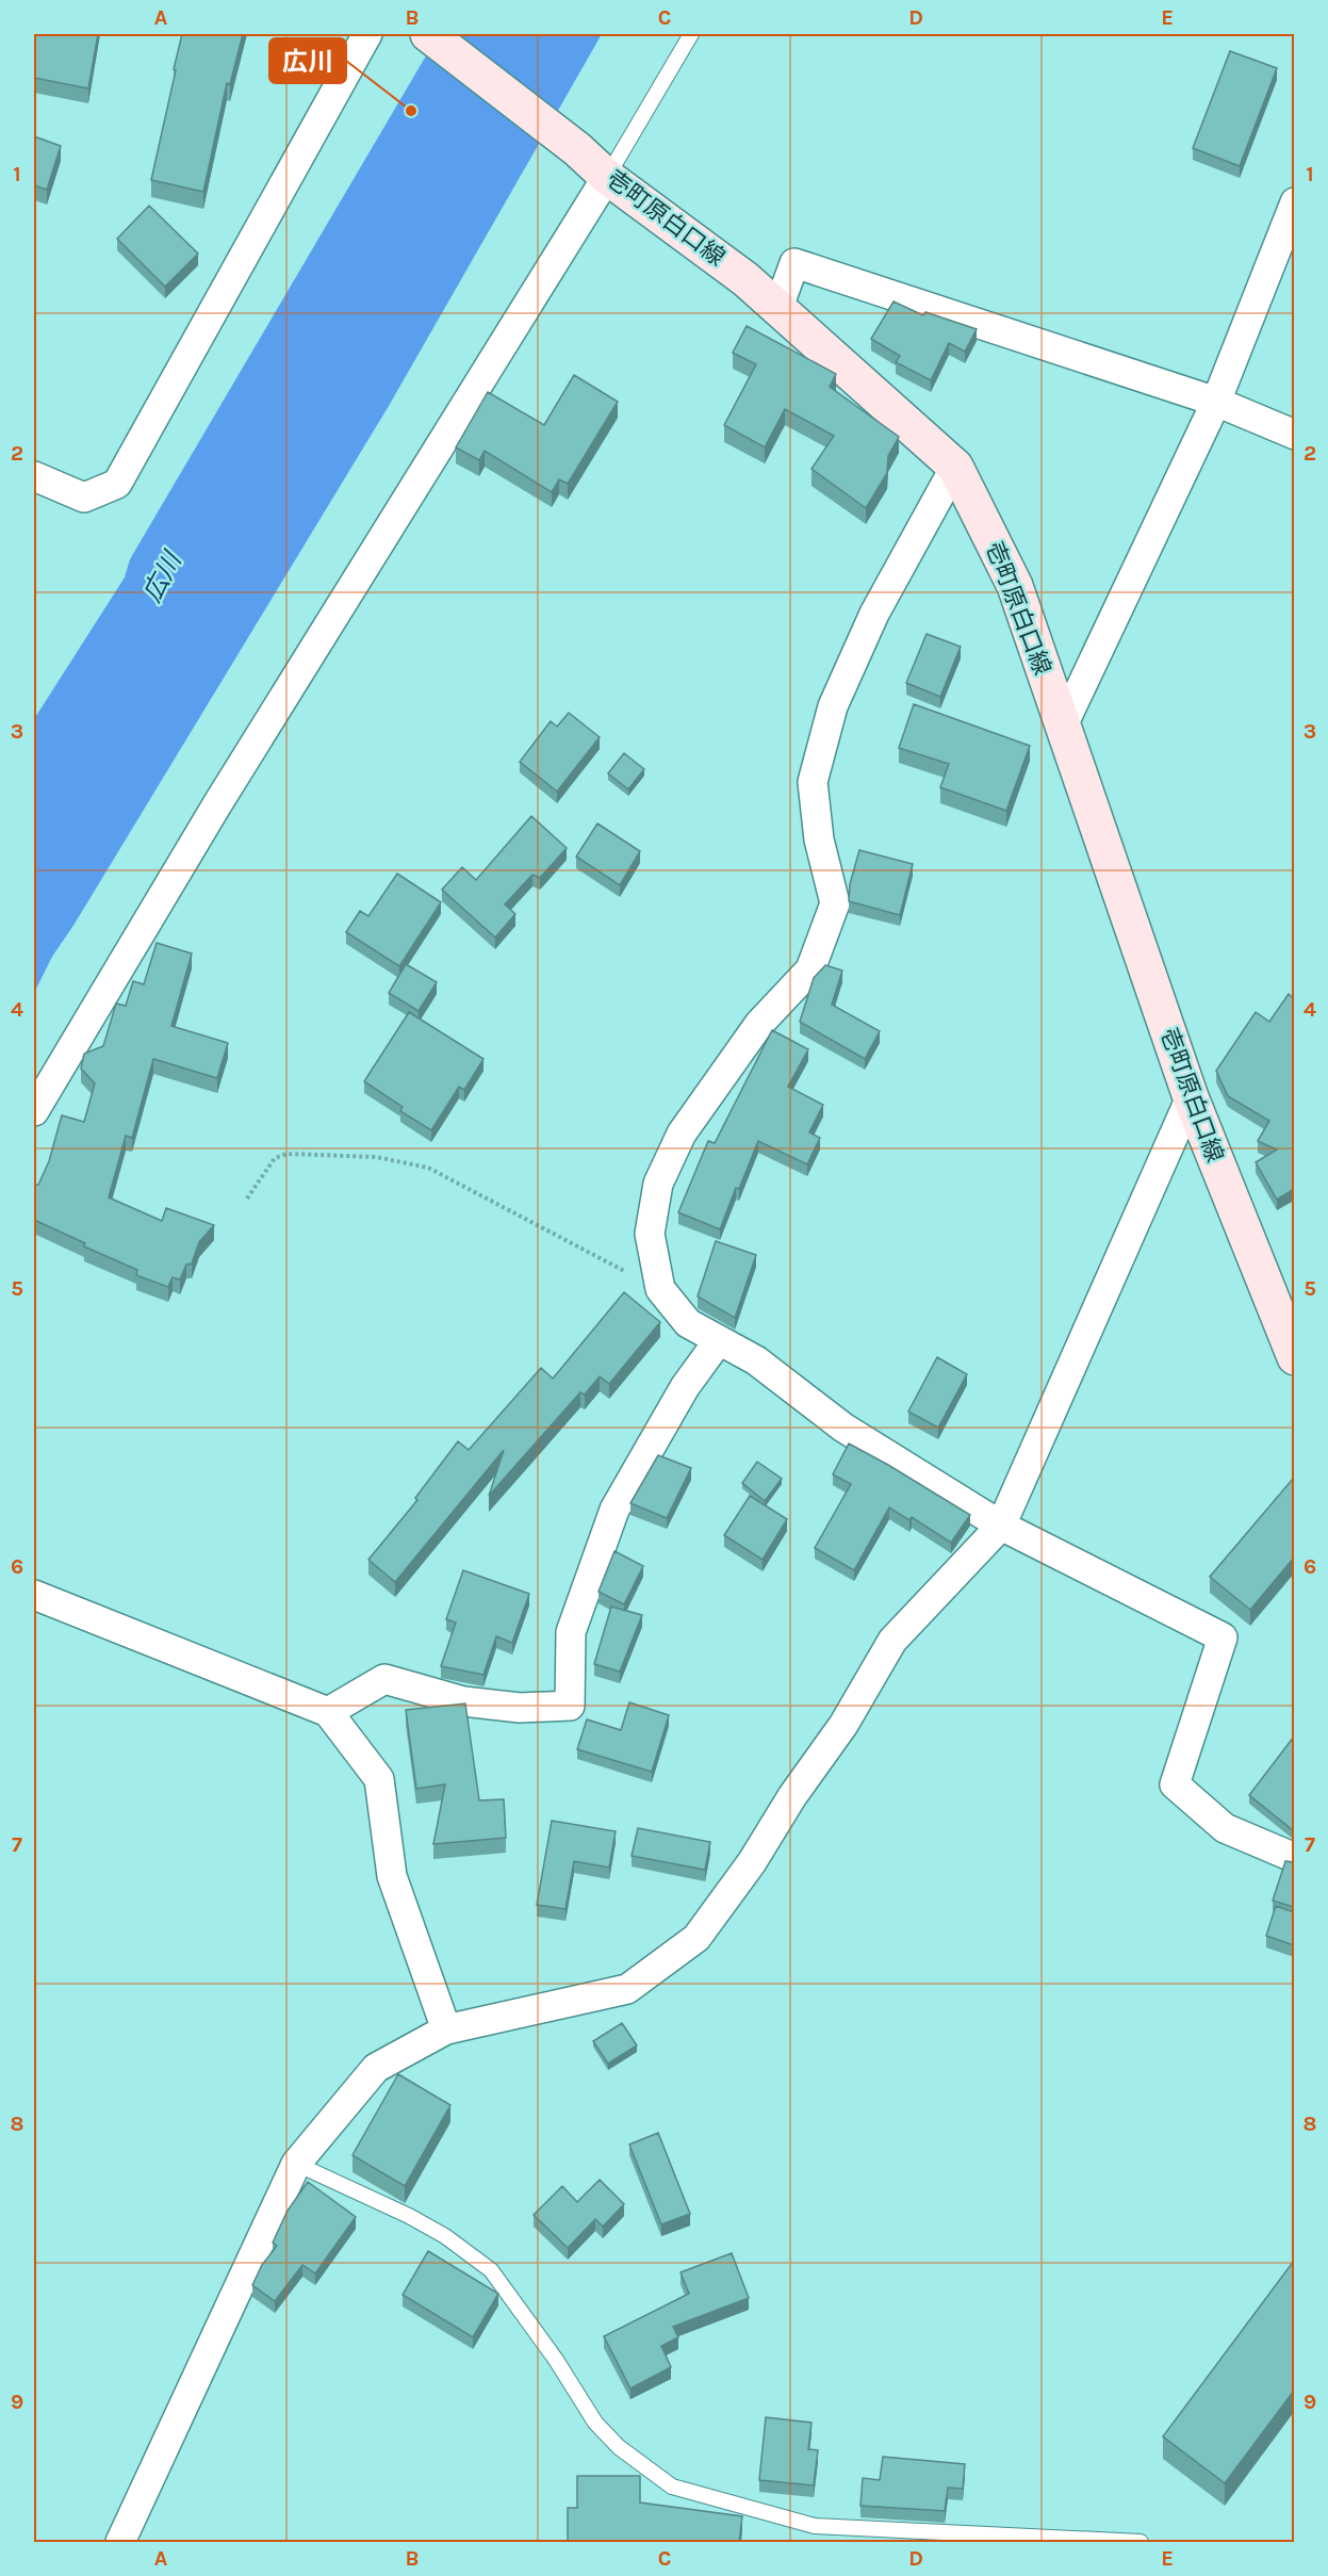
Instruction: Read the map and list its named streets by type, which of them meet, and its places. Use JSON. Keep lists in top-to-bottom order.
{
  "streets": {
    "main road": ["壱町原白口線"]
  },
  "water": ["広川"],
  "places": ["広川"],
  "grid": {
    "columns": [
      "A",
      "B",
      "C",
      "D",
      "E"
    ],
    "rows": [
      "1",
      "2",
      "3",
      "4",
      "5",
      "6",
      "7",
      "8",
      "9"
    ]
  }
}
